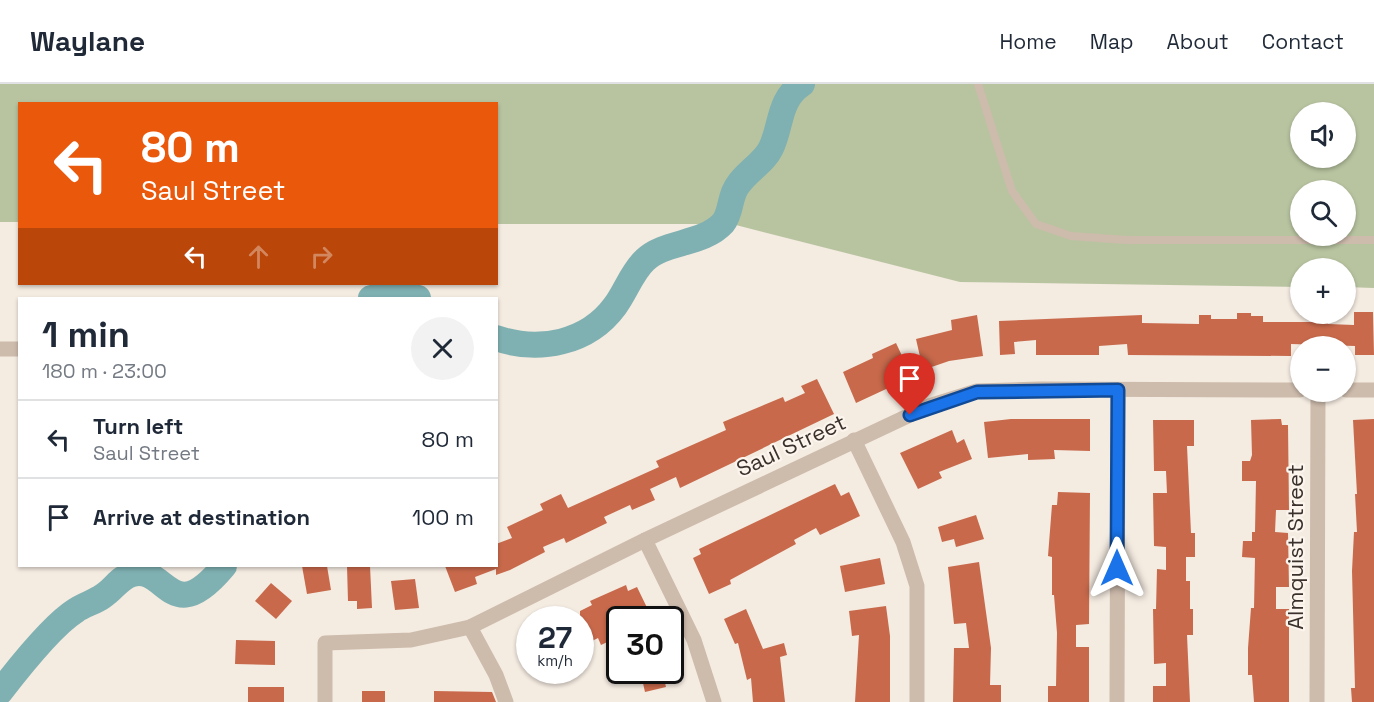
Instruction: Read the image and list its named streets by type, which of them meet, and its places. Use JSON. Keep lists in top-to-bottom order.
{
  "streets": {
    "street": ["Saul Street", "Almquist Street"]
  },
  "page": {
    "header": "Waylane",
    "nav": [
      "Home",
      "Map",
      "About",
      "Contact"
    ],
    "map_buttons": ["+", "−"],
    "turn": ["80 m", "Saul Street"],
    "heading": ["1 min", "180 m · 23:00"],
    "list": [
      {
        "name": "Turn left",
        "note": "Saul Street",
        "value": "80 m"
      },
      {
        "name": "Arrive at destination",
        "value": "100 m"
      }
    ],
    "speed": "27 km/h",
    "limit": "30"
  }
}
